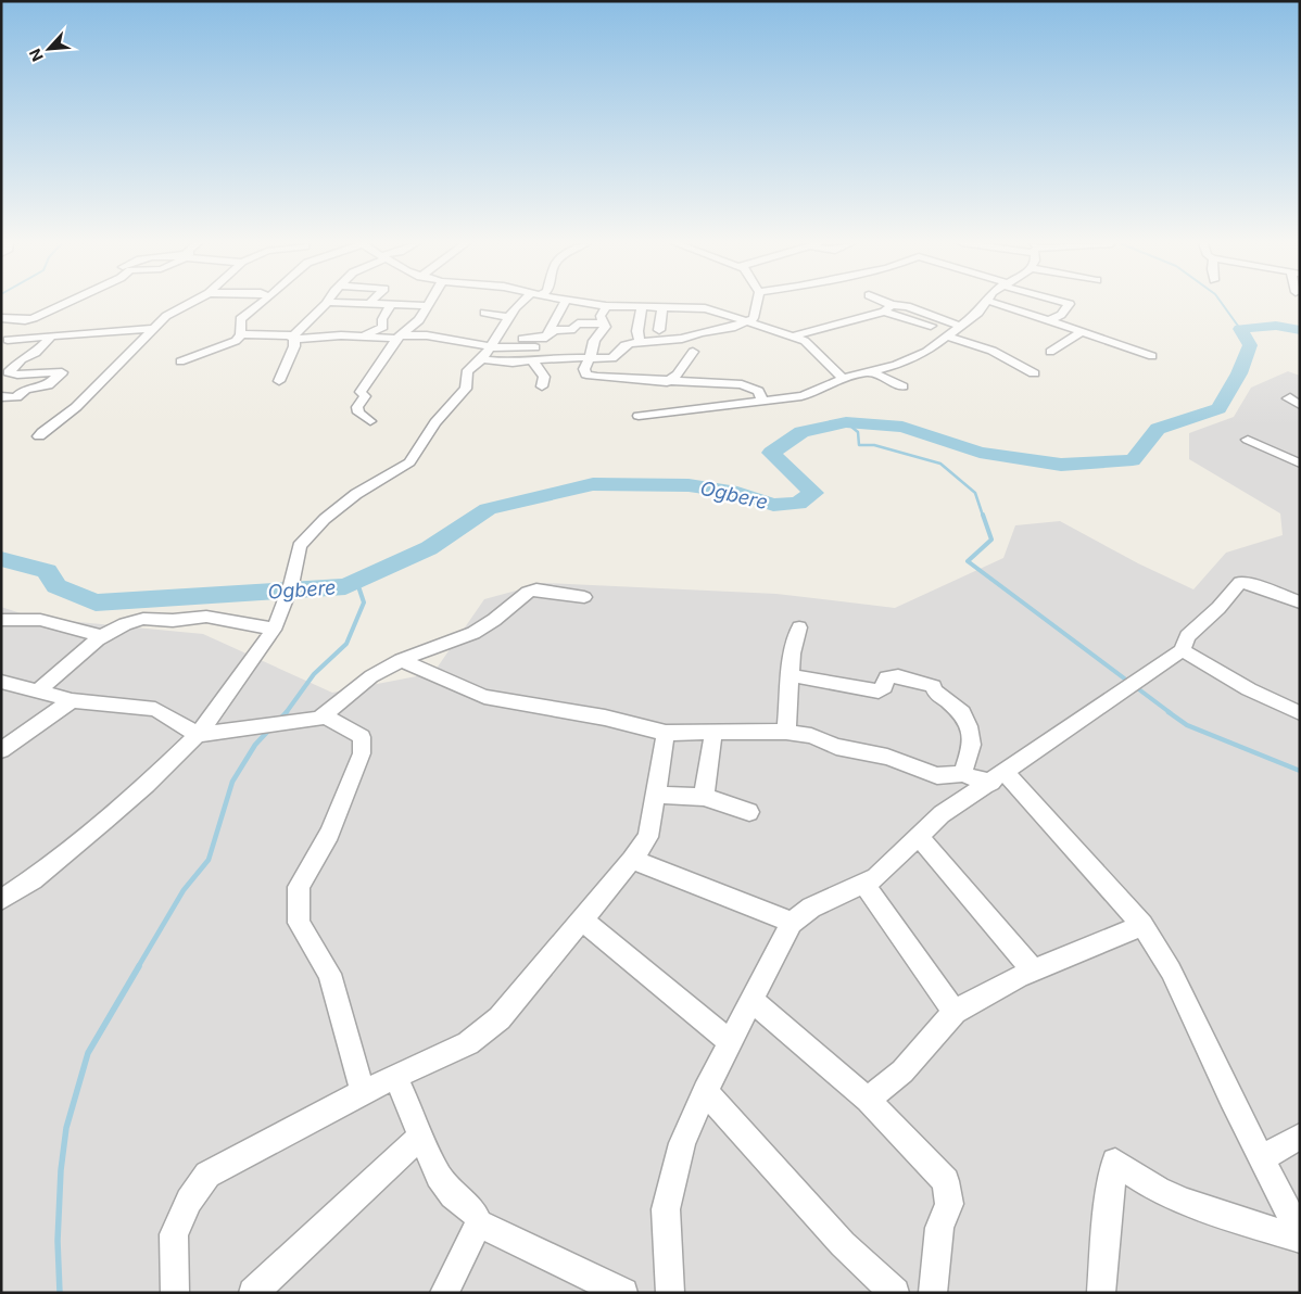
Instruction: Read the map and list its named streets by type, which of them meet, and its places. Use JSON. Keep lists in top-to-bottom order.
{
  "water": ["Ogbere"],
  "north": "bottom left"
}
